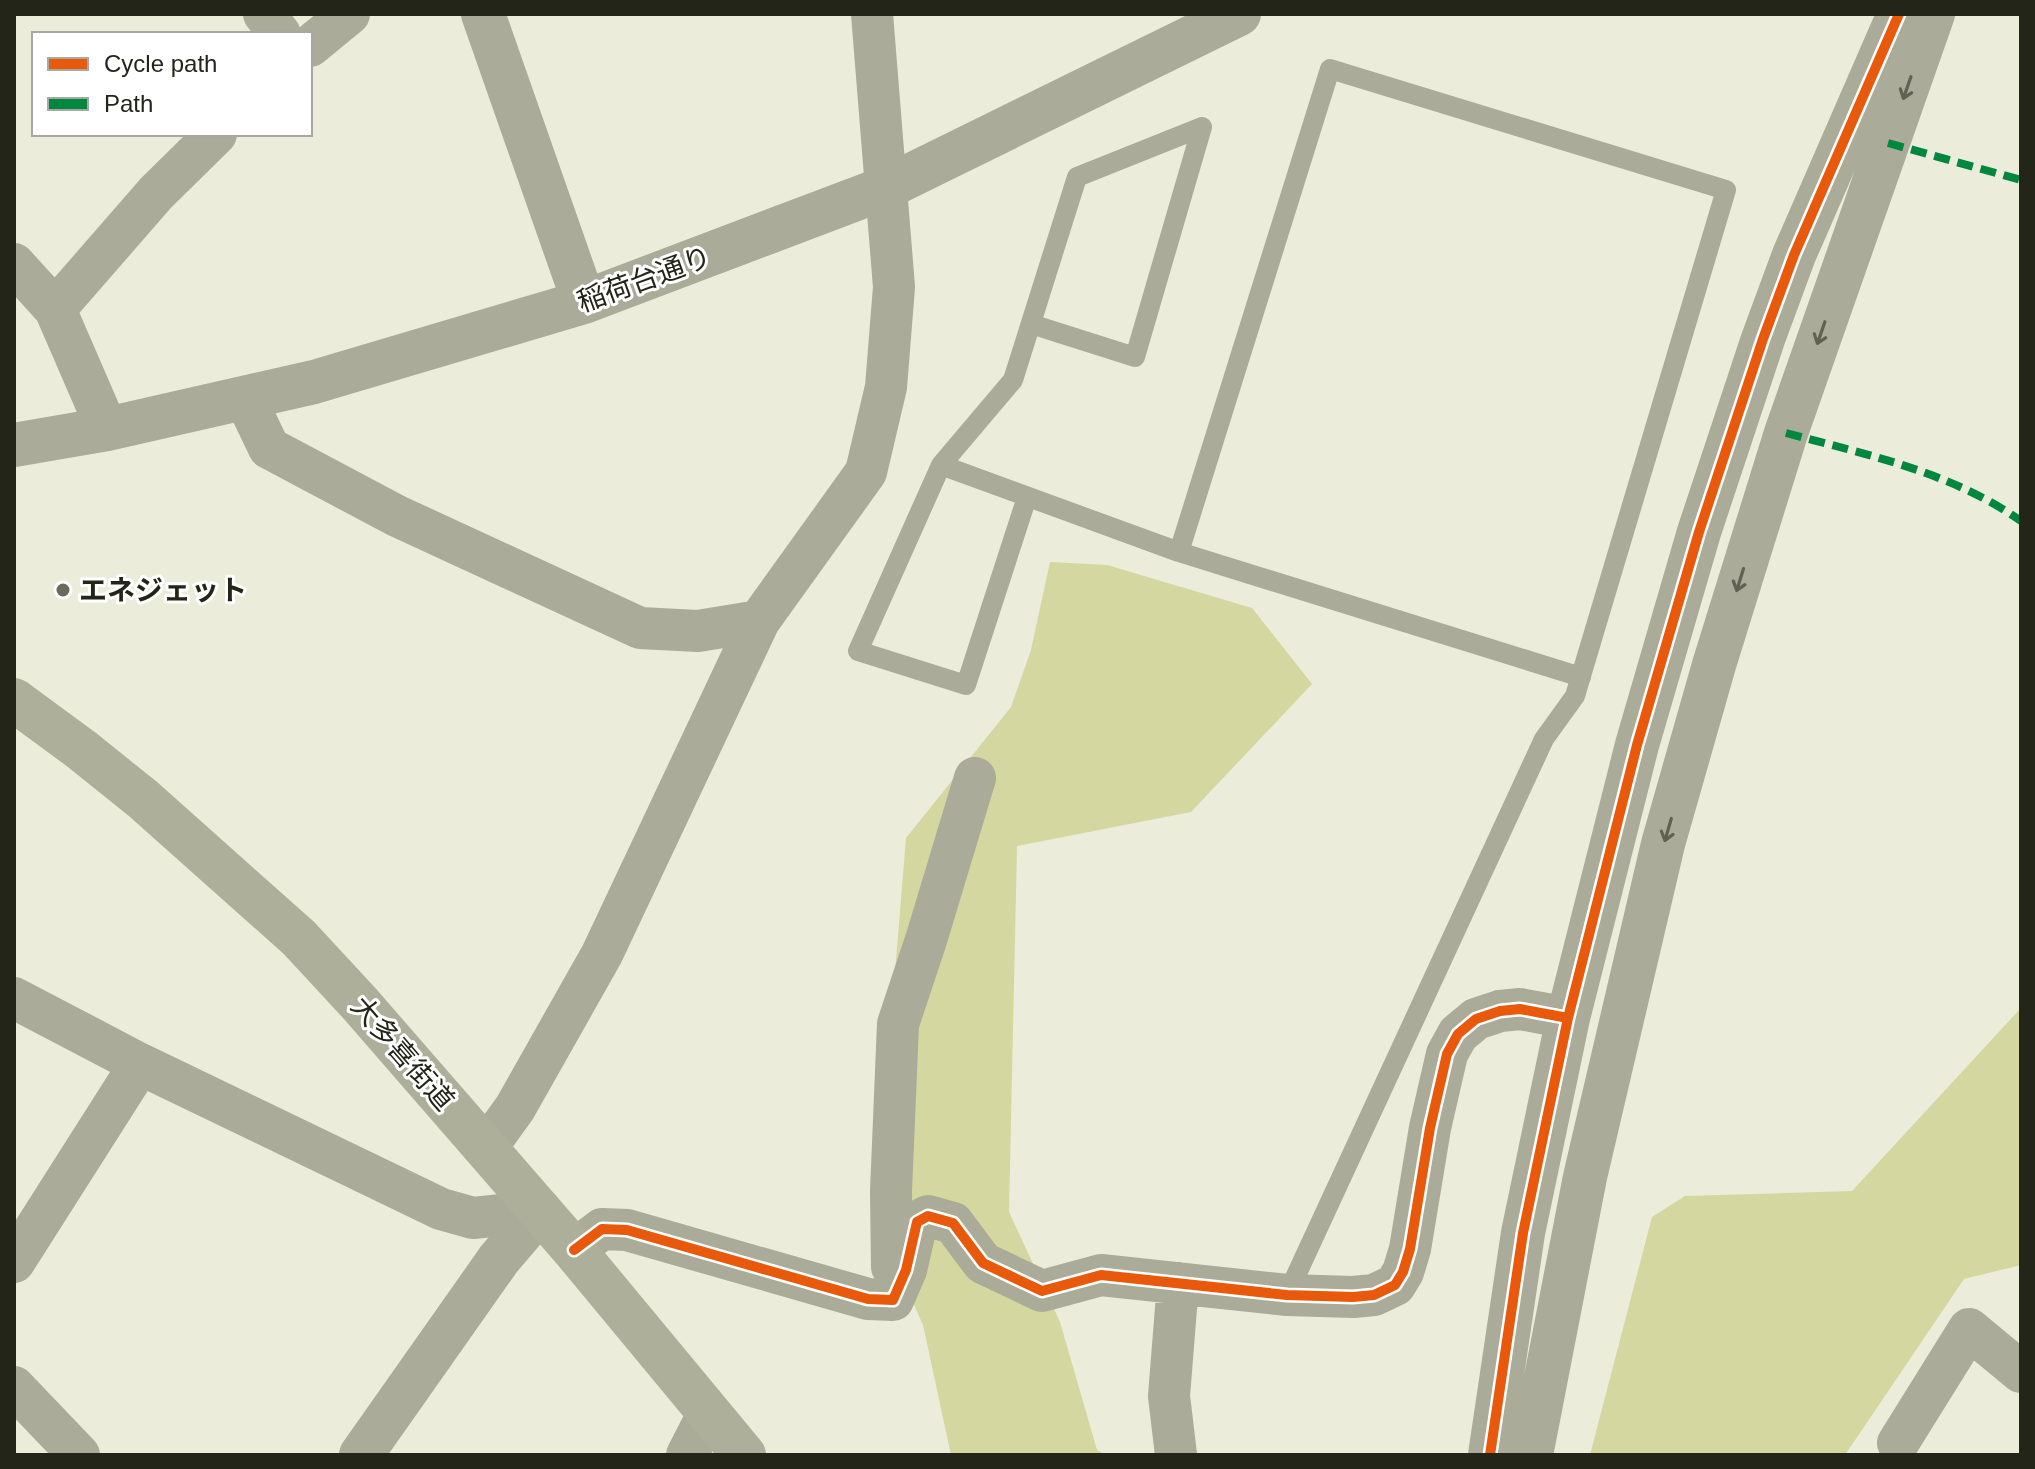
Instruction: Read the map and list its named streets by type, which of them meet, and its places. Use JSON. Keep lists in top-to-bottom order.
{
  "streets": {
    "highway": ["大多喜街道"],
    "street": ["稲荷台通り"]
  },
  "places": ["エネジェット"],
  "legend": ["Cycle path", "Path"]
}
